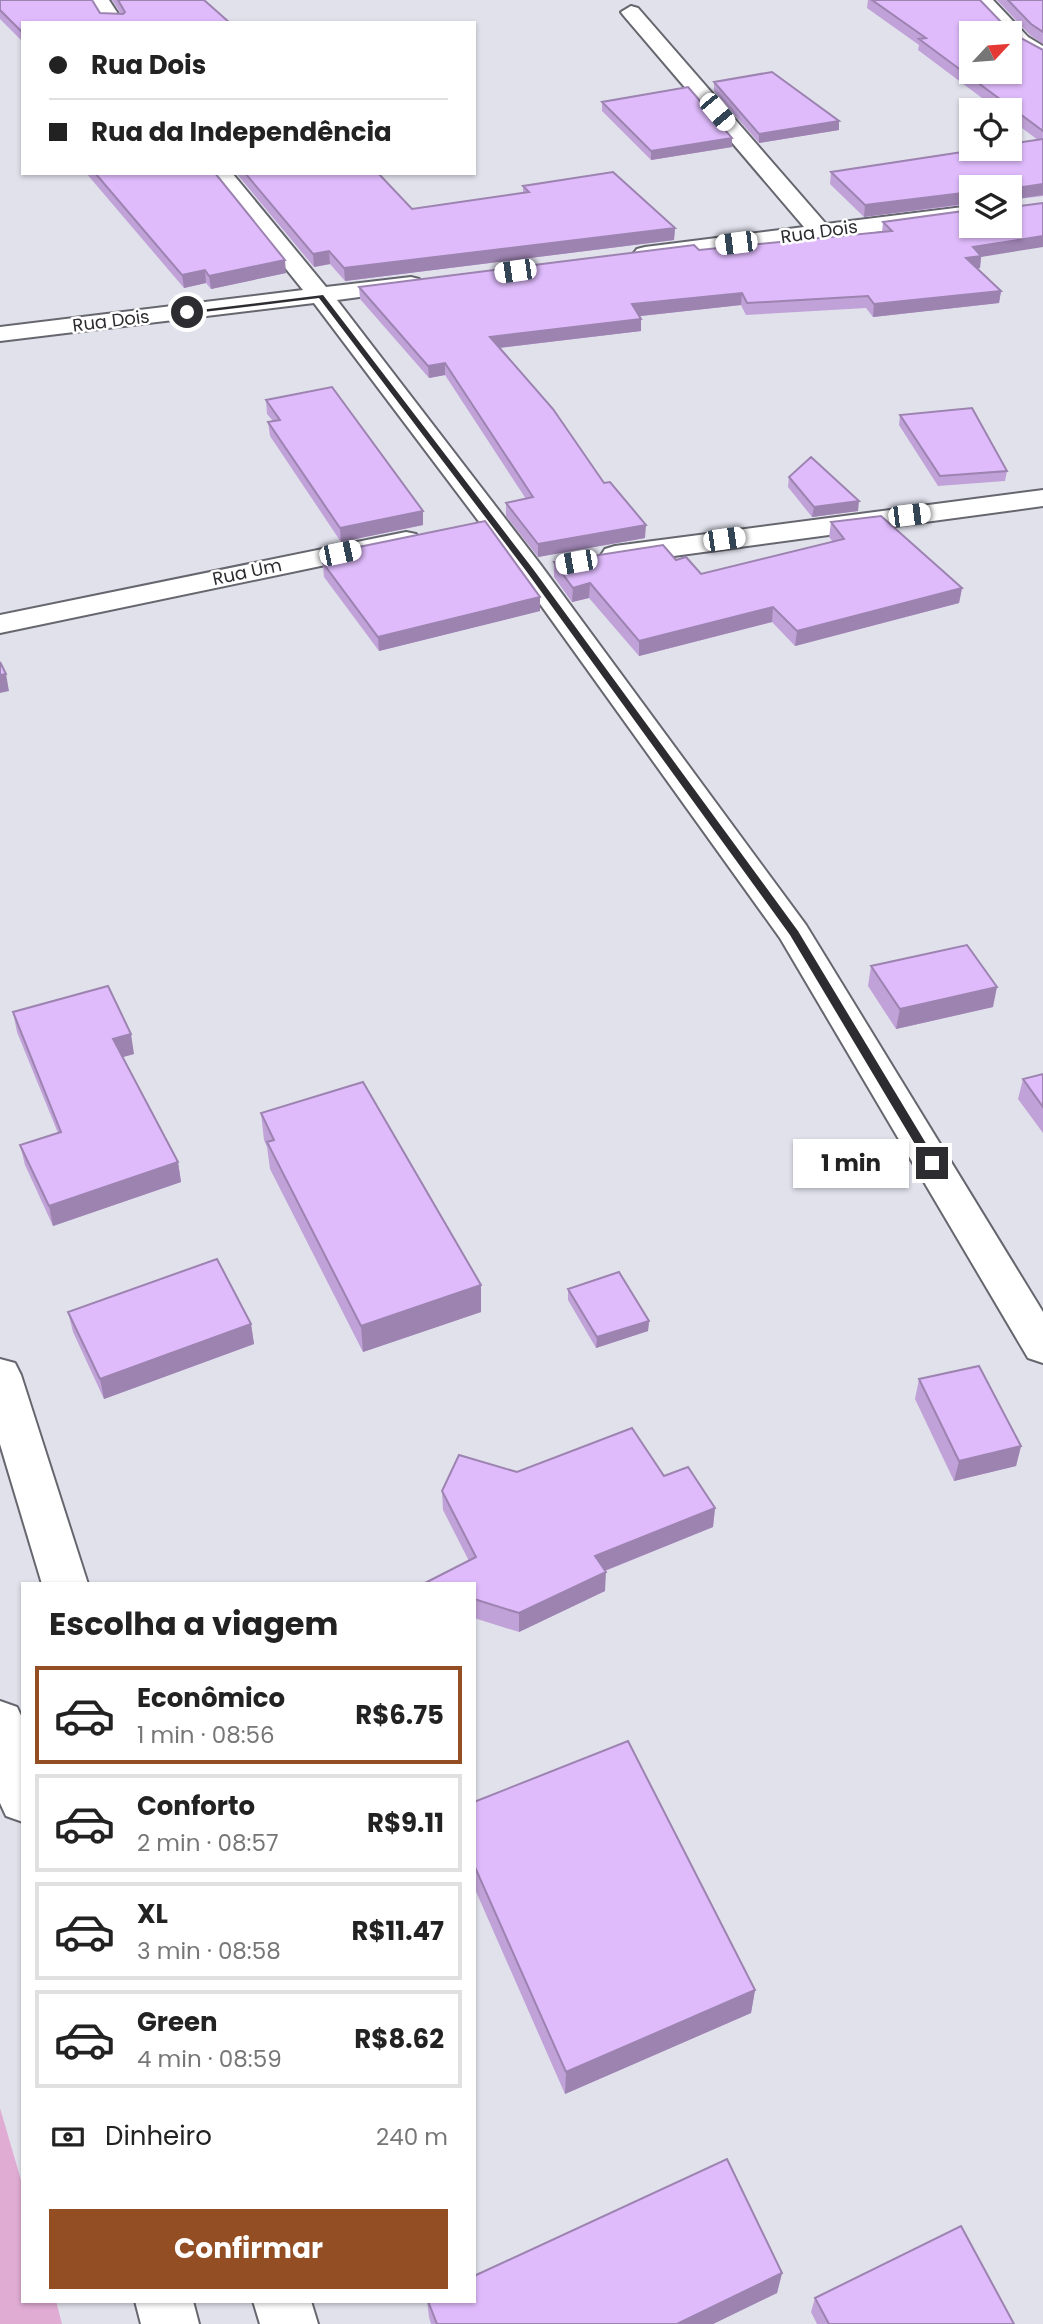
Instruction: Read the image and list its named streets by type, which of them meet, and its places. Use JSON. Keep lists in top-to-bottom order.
{
  "streets": {
    "street": ["Rua Dois", "Rua Um"]
  },
  "north": "top right",
  "page": {
    "banner": ["Rua Dois", "Rua da Independência"],
    "bubble": "1 min",
    "heading": "Escolha a viagem",
    "list": [
      {
        "name": "Econômico",
        "note": "1 min · 08:56",
        "value": "R$6.75"
      },
      {
        "name": "Conforto",
        "note": "2 min · 08:57",
        "value": "R$9.11"
      },
      {
        "name": "XL",
        "note": "3 min · 08:58",
        "value": "R$11.47"
      },
      {
        "name": "Green",
        "note": "4 min · 08:59",
        "value": "R$8.62"
      }
    ],
    "pay": ["Dinheiro", "240 m"],
    "buttons": "Confirmar"
  }
}
